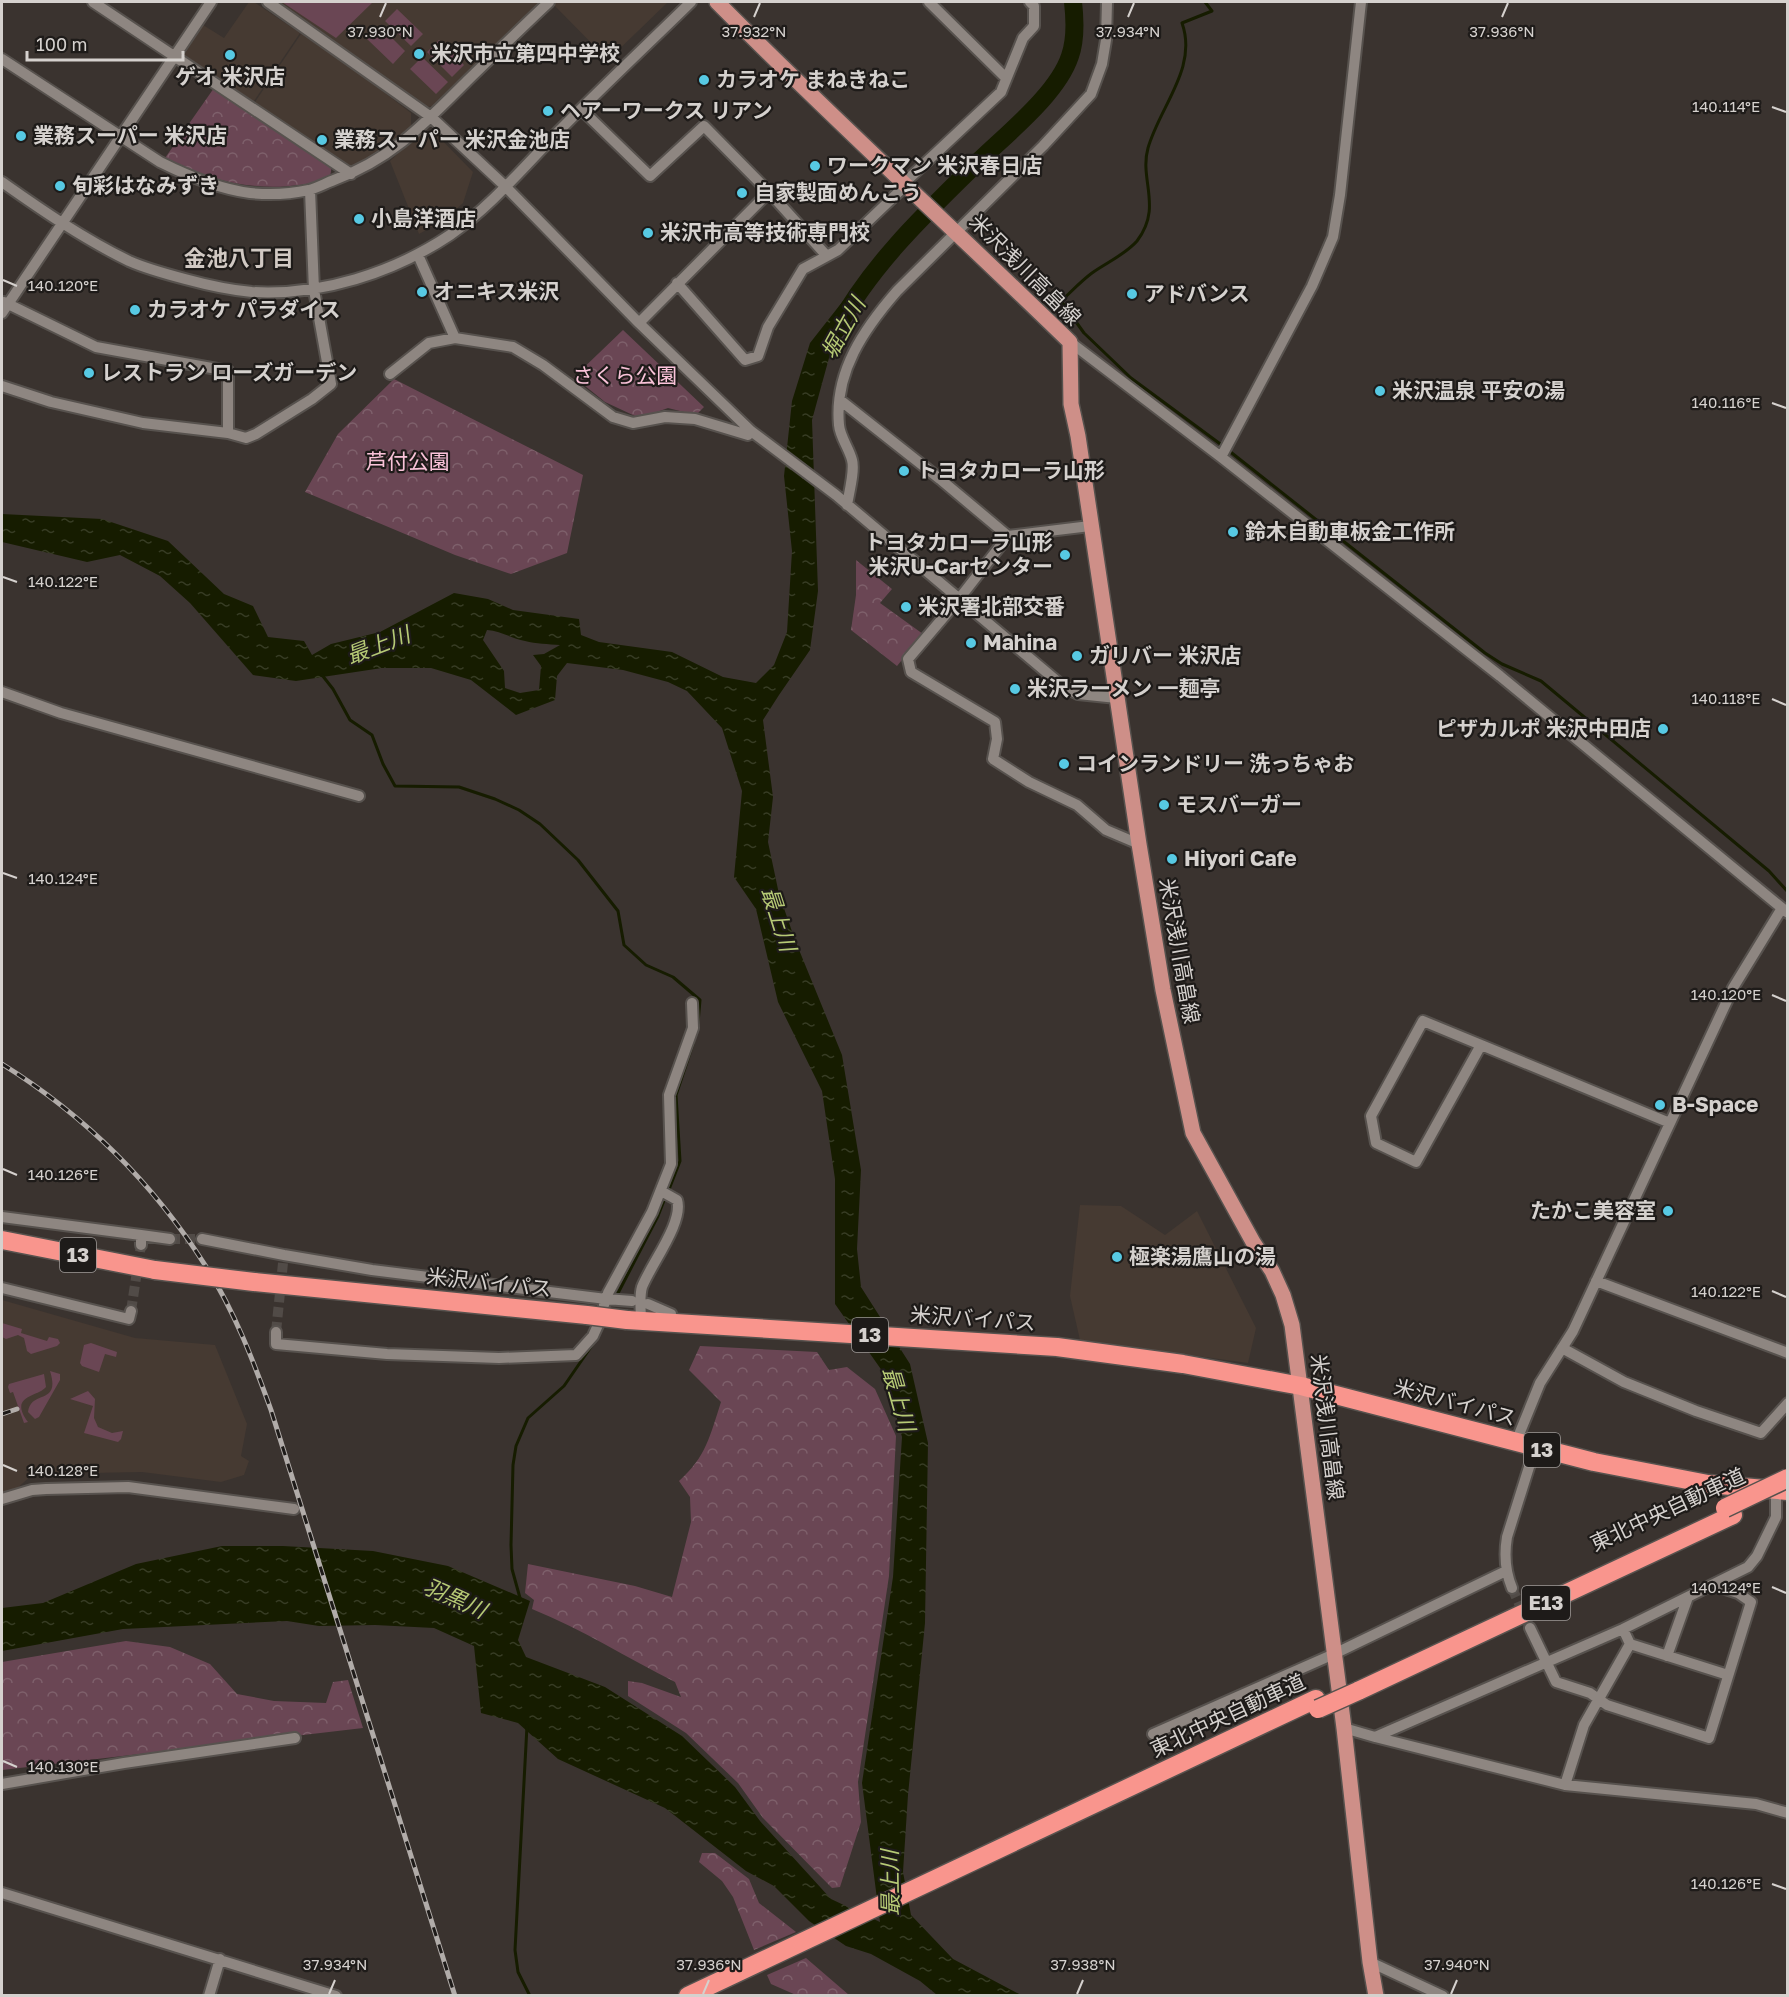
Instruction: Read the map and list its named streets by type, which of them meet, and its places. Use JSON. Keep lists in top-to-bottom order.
{
  "streets": {
    "highway": [
      "13",
      "米沢バイパス",
      "東北中央自動車道",
      "E13"
    ],
    "main road": ["米沢浅川高畠線"]
  },
  "crossings": [
    ["米沢浅川高畠線", "米沢バイパス"],
    ["米沢バイパス", "東北中央自動車道"]
  ],
  "districts": ["金池八丁目"],
  "water": ["堀立川", "最上川", "羽黒川"],
  "parks": ["さくら公園", "芦付公園"],
  "places": [
    "米沢市立第四中学校",
    "ゲオ 米沢店",
    "カラオケ まねきねこ",
    "ヘアーワークス リアン",
    "業務スーパー 米沢店",
    "業務スーパー 米沢金池店",
    "ワークマン 米沢春日店",
    "旬彩はなみずき",
    "自家製面めんこう",
    "小島洋酒店",
    "米沢市高等技術専門校",
    "オニキス米沢",
    "アドバンス",
    "カラオケ パラダイス",
    "レストラン ローズガーデン",
    "米沢温泉 平安の湯",
    "トヨタカローラ山形",
    "鈴木自動車板金工作所",
    "トヨタカローラ山形 米沢U-Carセンター",
    "米沢署北部交番",
    "Mahina",
    "ガリバー 米沢店",
    "米沢ラーメン 一麺亭",
    "ピザカルポ 米沢中田店",
    "コインランドリー 洗っちゃお",
    "モスバーガー",
    "Hiyori Cafe",
    "B-Space",
    "たかこ美容室",
    "極楽湯鷹山の湯"
  ],
  "scale_bar": "100 m",
  "coordinates": [
    "37.930°N",
    "37.934°N",
    "37.936°N",
    "37.932°N",
    "140.114°E",
    "140.120°E",
    "140.116°E",
    "140.122°E",
    "140.118°E",
    "140.124°E",
    "140.126°E",
    "140.128°E",
    "140.130°E",
    "37.938°N",
    "37.940°N"
  ]
}
